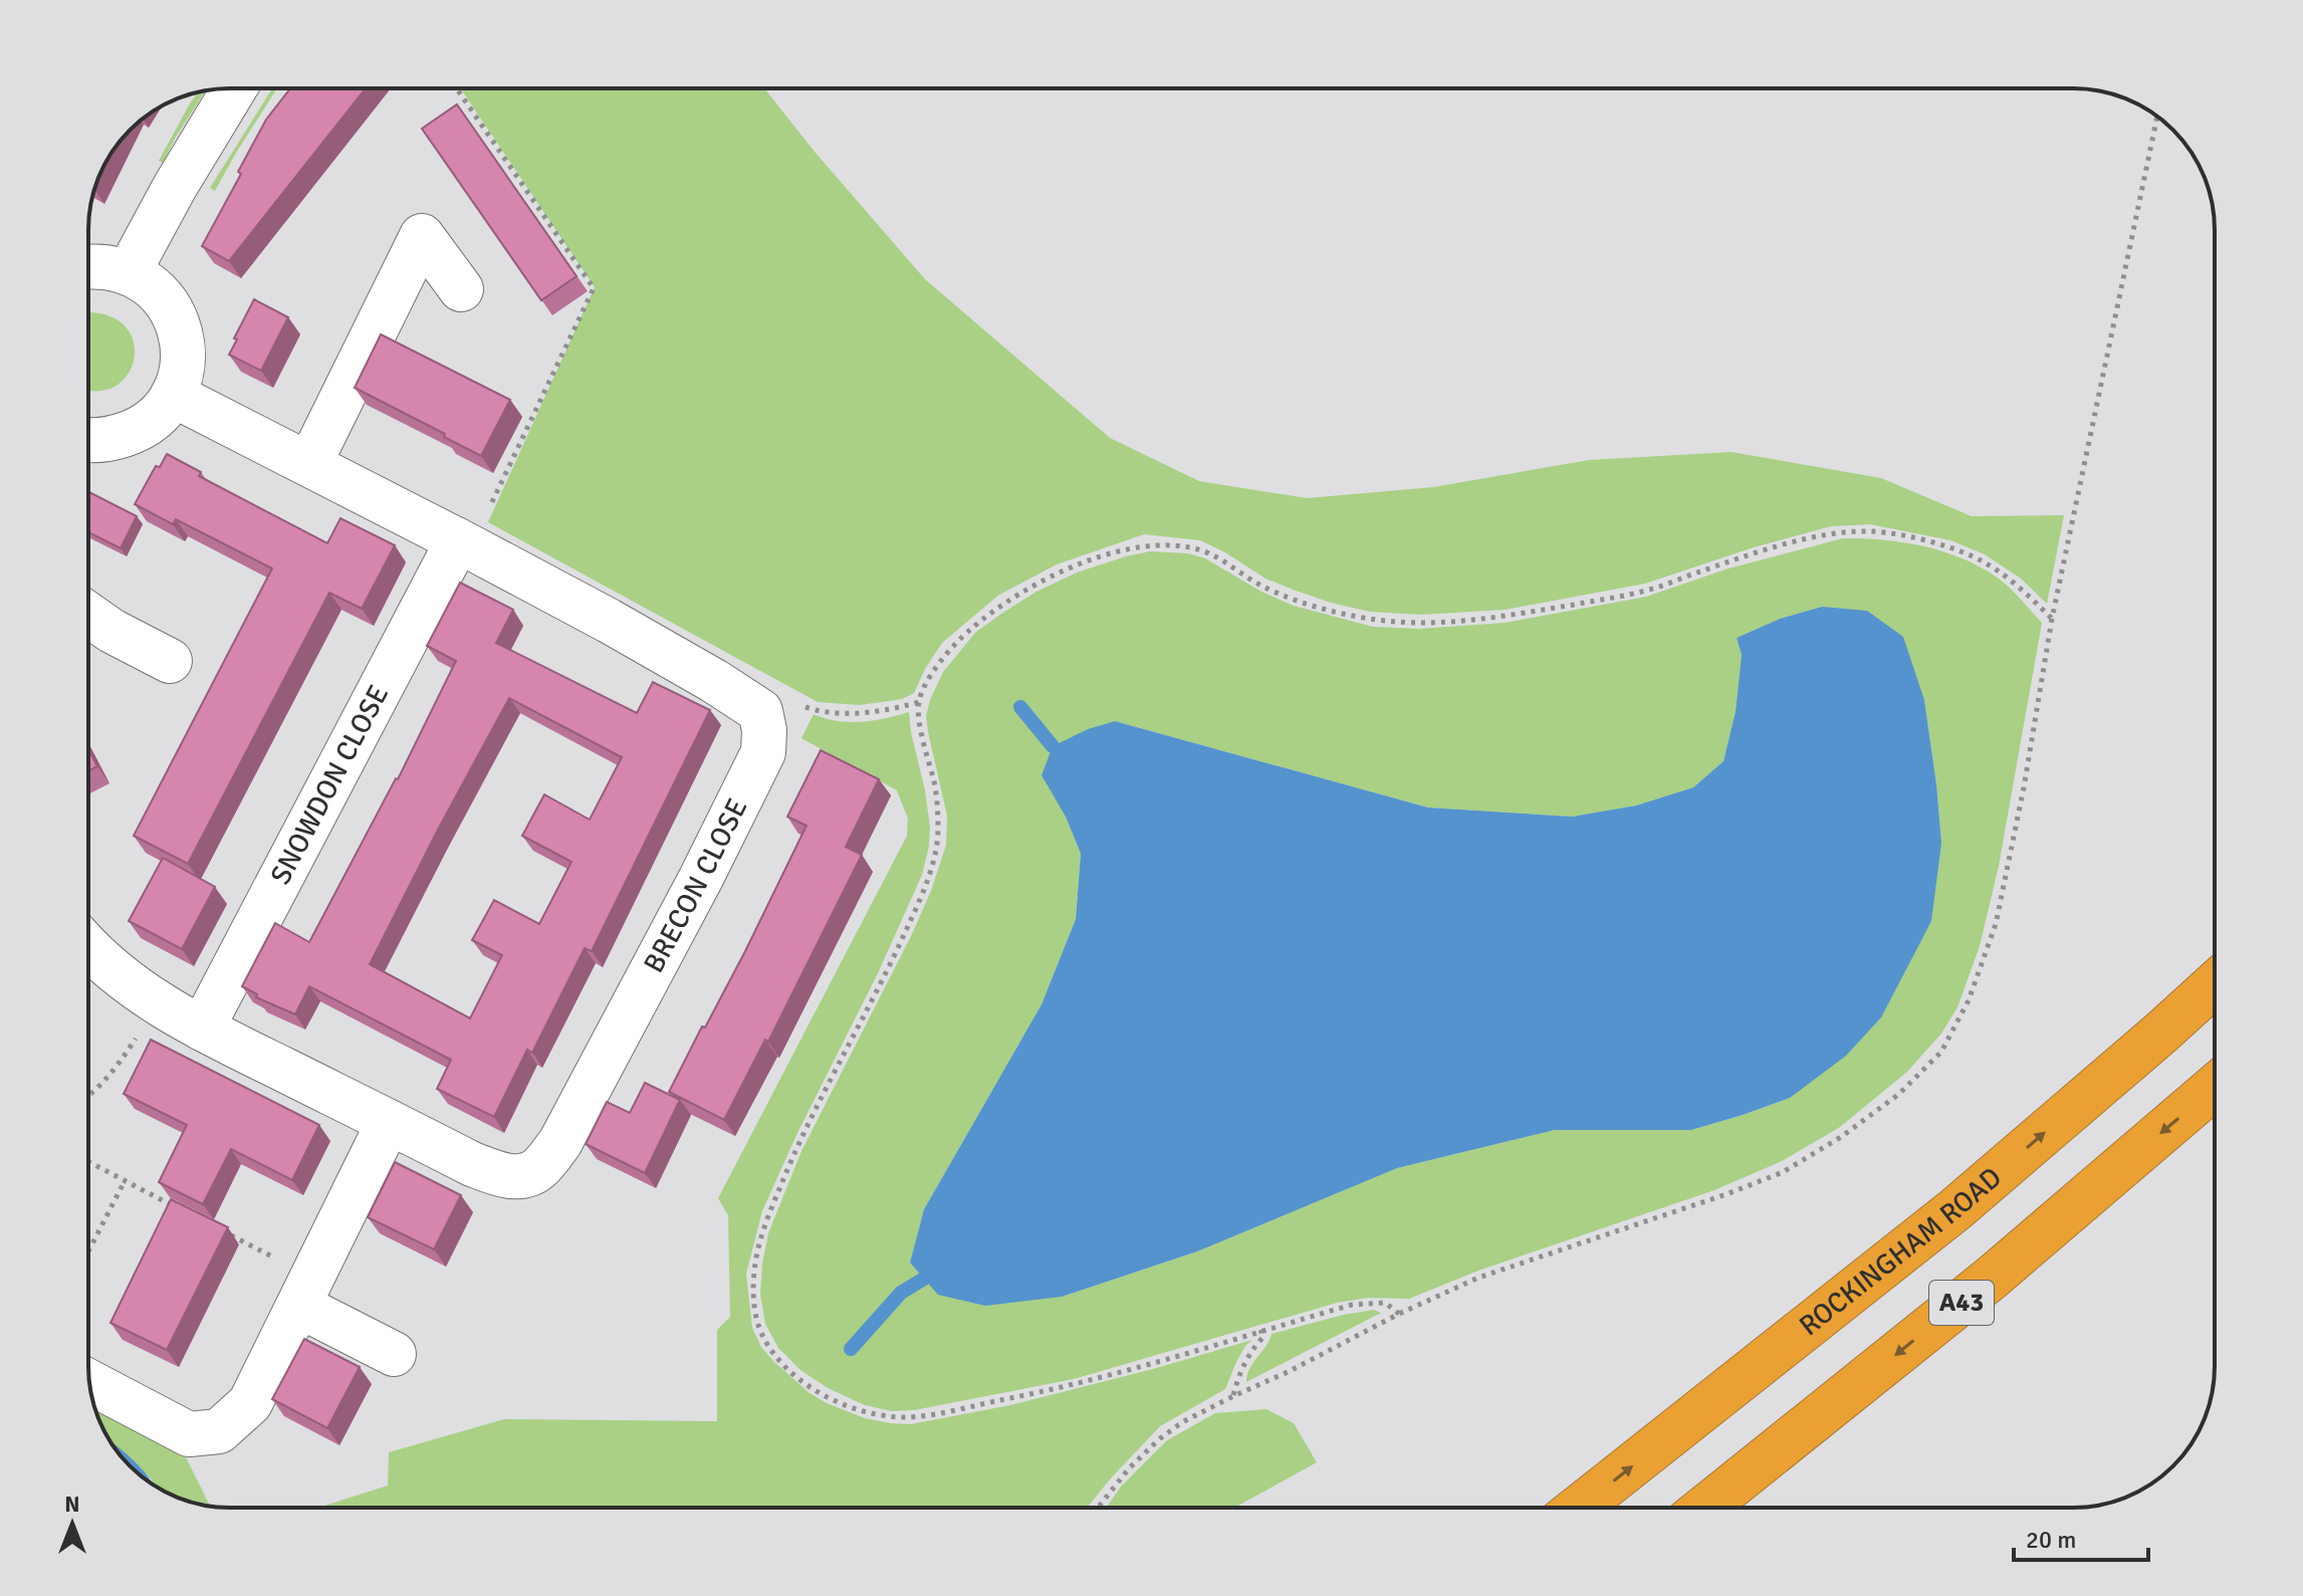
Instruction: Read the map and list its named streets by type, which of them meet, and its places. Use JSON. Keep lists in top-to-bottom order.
{
  "streets": {
    "highway": ["ROCKINGHAM ROAD", "A43"],
    "street": ["SNOWDON CLOSE", "BRECON CLOSE"]
  },
  "crossings": [
    ["SNOWDON CLOSE", "BRECON CLOSE"]
  ],
  "scale_bar": "20 m",
  "north": "top"
}
